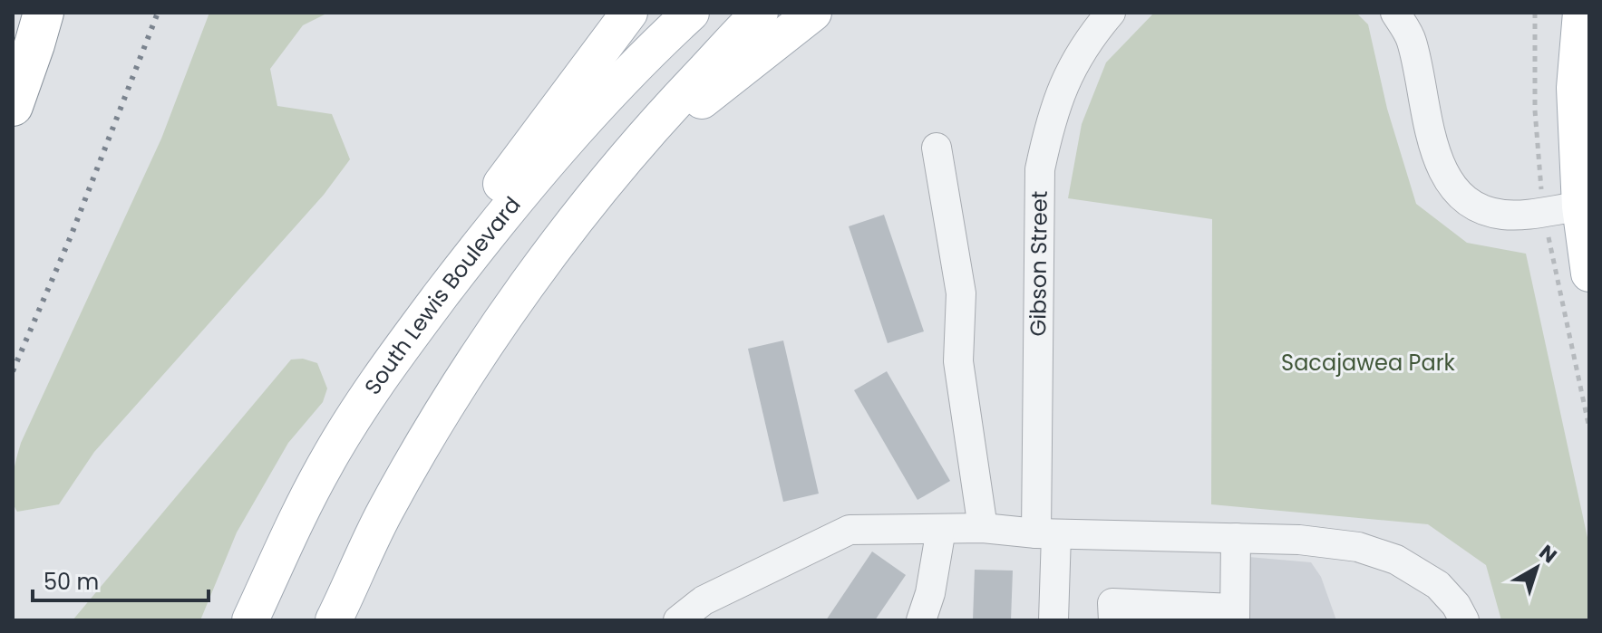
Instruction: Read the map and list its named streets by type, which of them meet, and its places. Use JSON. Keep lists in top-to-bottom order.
{
  "streets": {
    "main road": ["South Lewis Boulevard"],
    "street": ["Gibson Street"]
  },
  "parks": ["Sacajawea Park"],
  "scale_bar": "50 m",
  "north": "top right"
}
